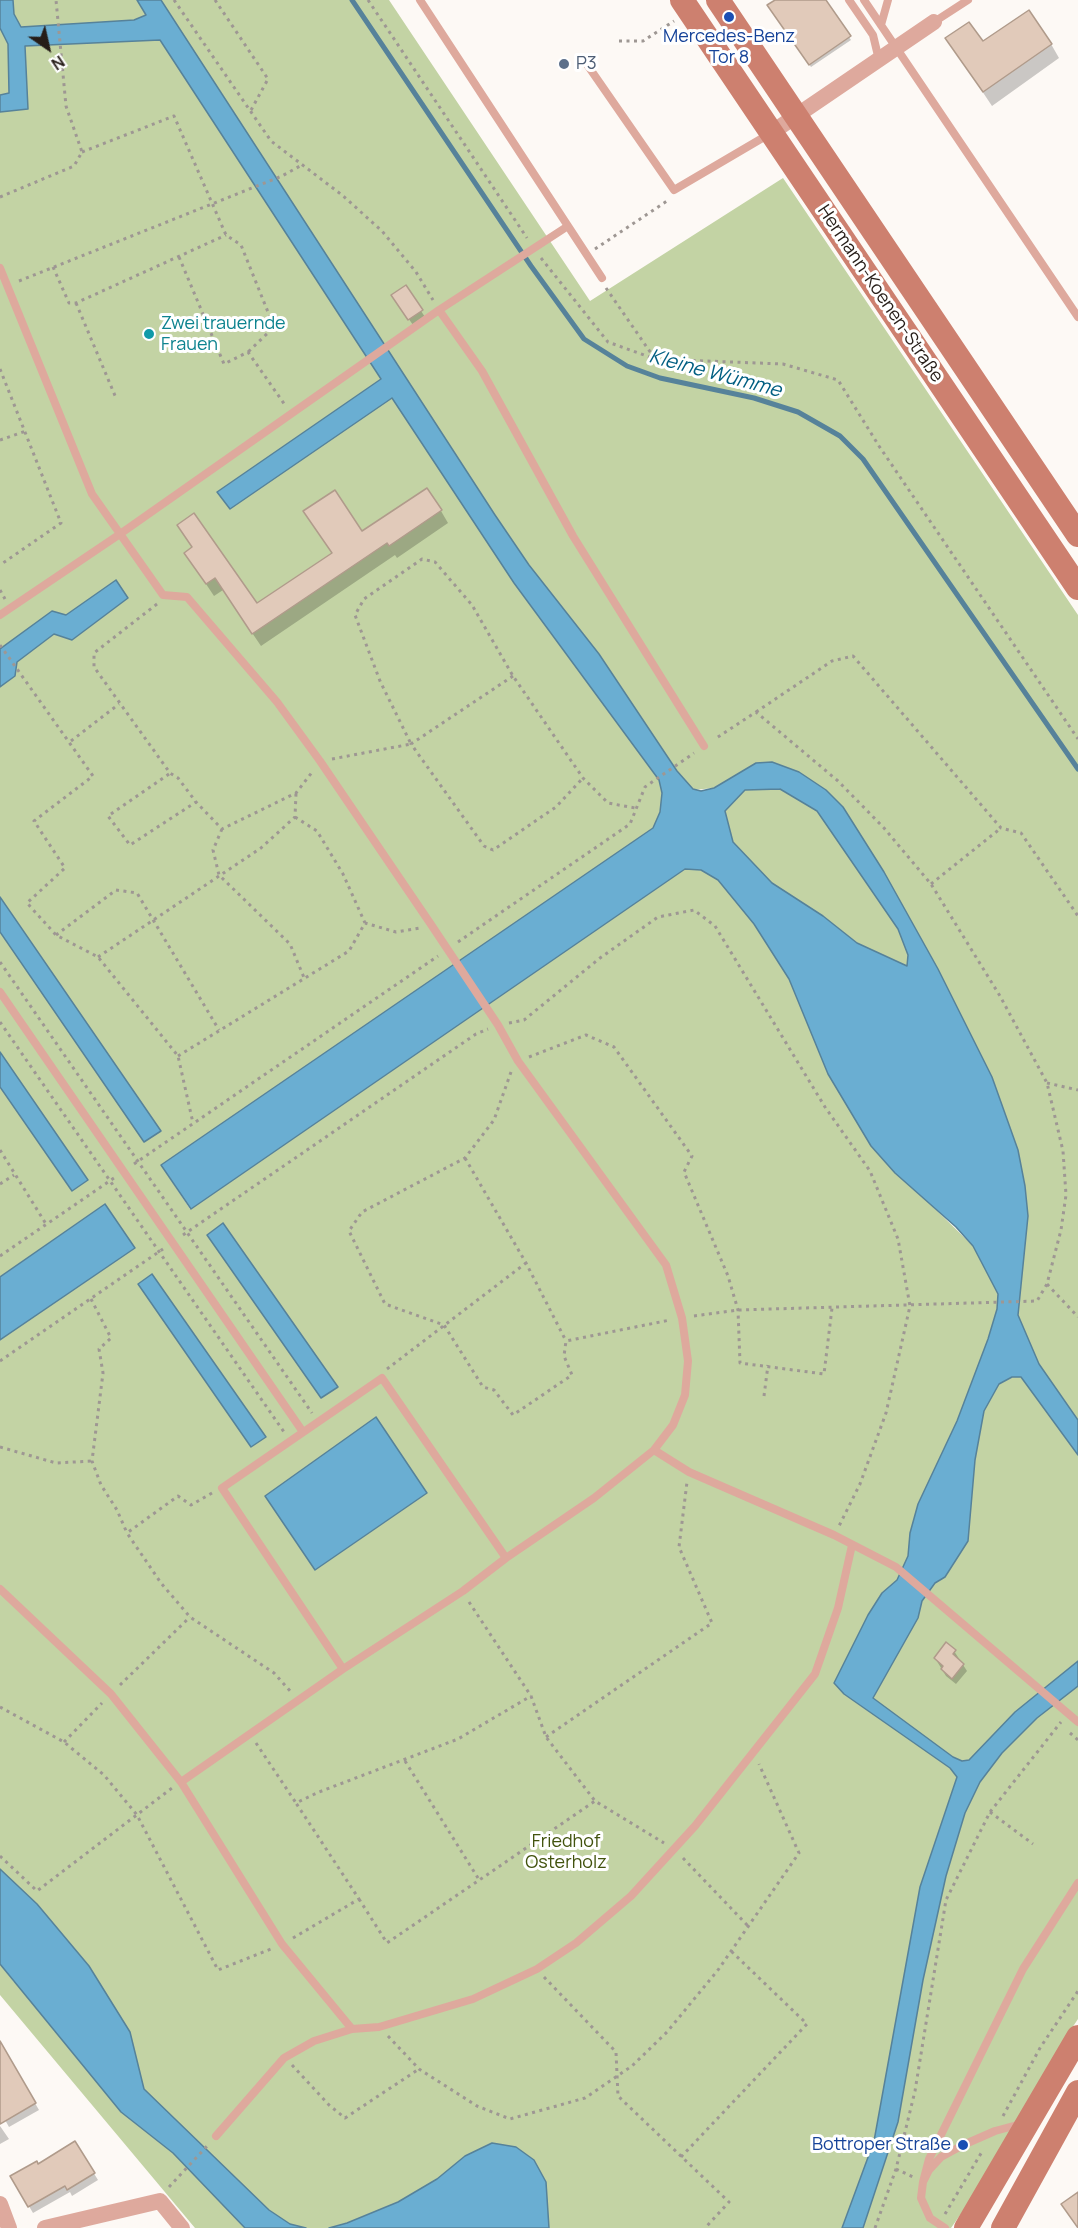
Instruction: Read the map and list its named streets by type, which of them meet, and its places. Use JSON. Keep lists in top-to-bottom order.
{
  "streets": {
    "main road": ["Hermann-Koenen-Straße"]
  },
  "water": ["Kleine Wümme"],
  "parks": ["Friedhof Osterholz"],
  "places": [
    "Mercedes-Benz Tor 8",
    "P3",
    "Zwei trauernde Frauen",
    "Bottroper Straße"
  ],
  "north": "bottom right"
}
